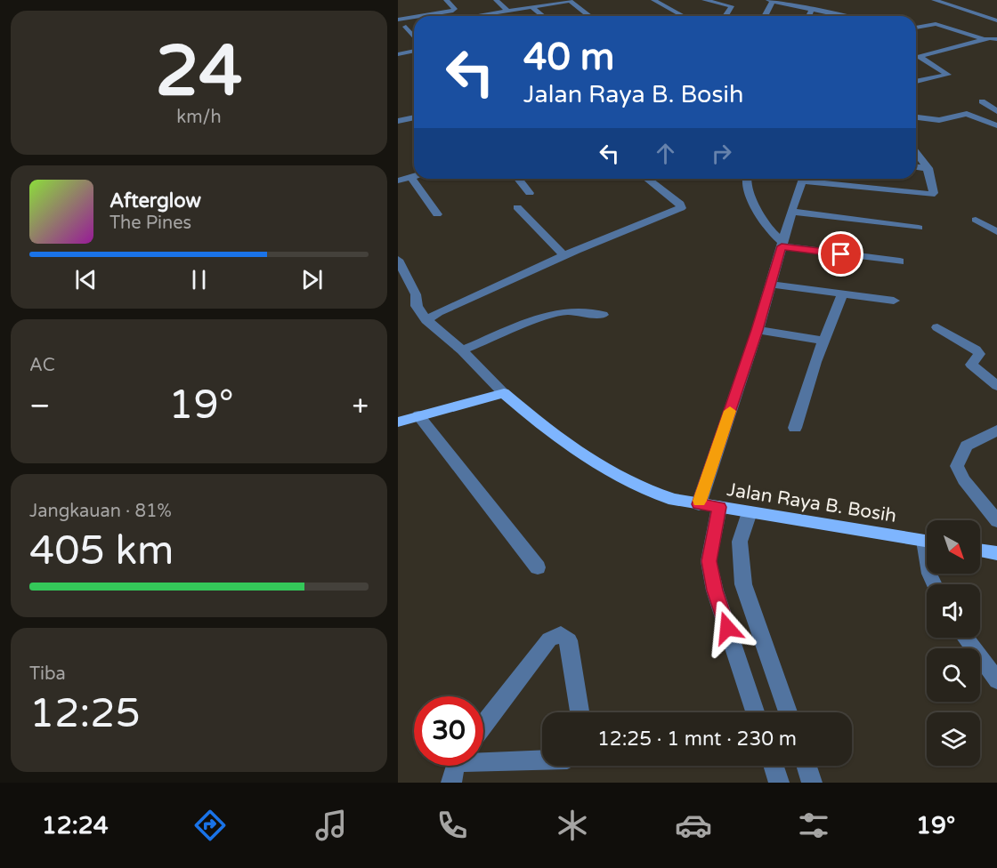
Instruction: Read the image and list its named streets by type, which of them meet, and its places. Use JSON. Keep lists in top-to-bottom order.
{
  "streets": {
    "main road": ["Jalan Raya B. Bosih"]
  },
  "north": "bottom right",
  "page": {
    "tile": [
      ["24", "km/h"],
      "AC",
      ["Jangkauan · 81%", "405 km"],
      ["Tiba", "12:25"]
    ],
    "turn": ["40 m", "Jalan Raya B. Bosih"],
    "song": ["Afterglow", "The Pines"],
    "heat": ["−", "19°", "+"],
    "limit": "30",
    "trip": "12:25 · 1 mnt · 230 m",
    "tabs": ["12:24", "19°"]
  }
}
